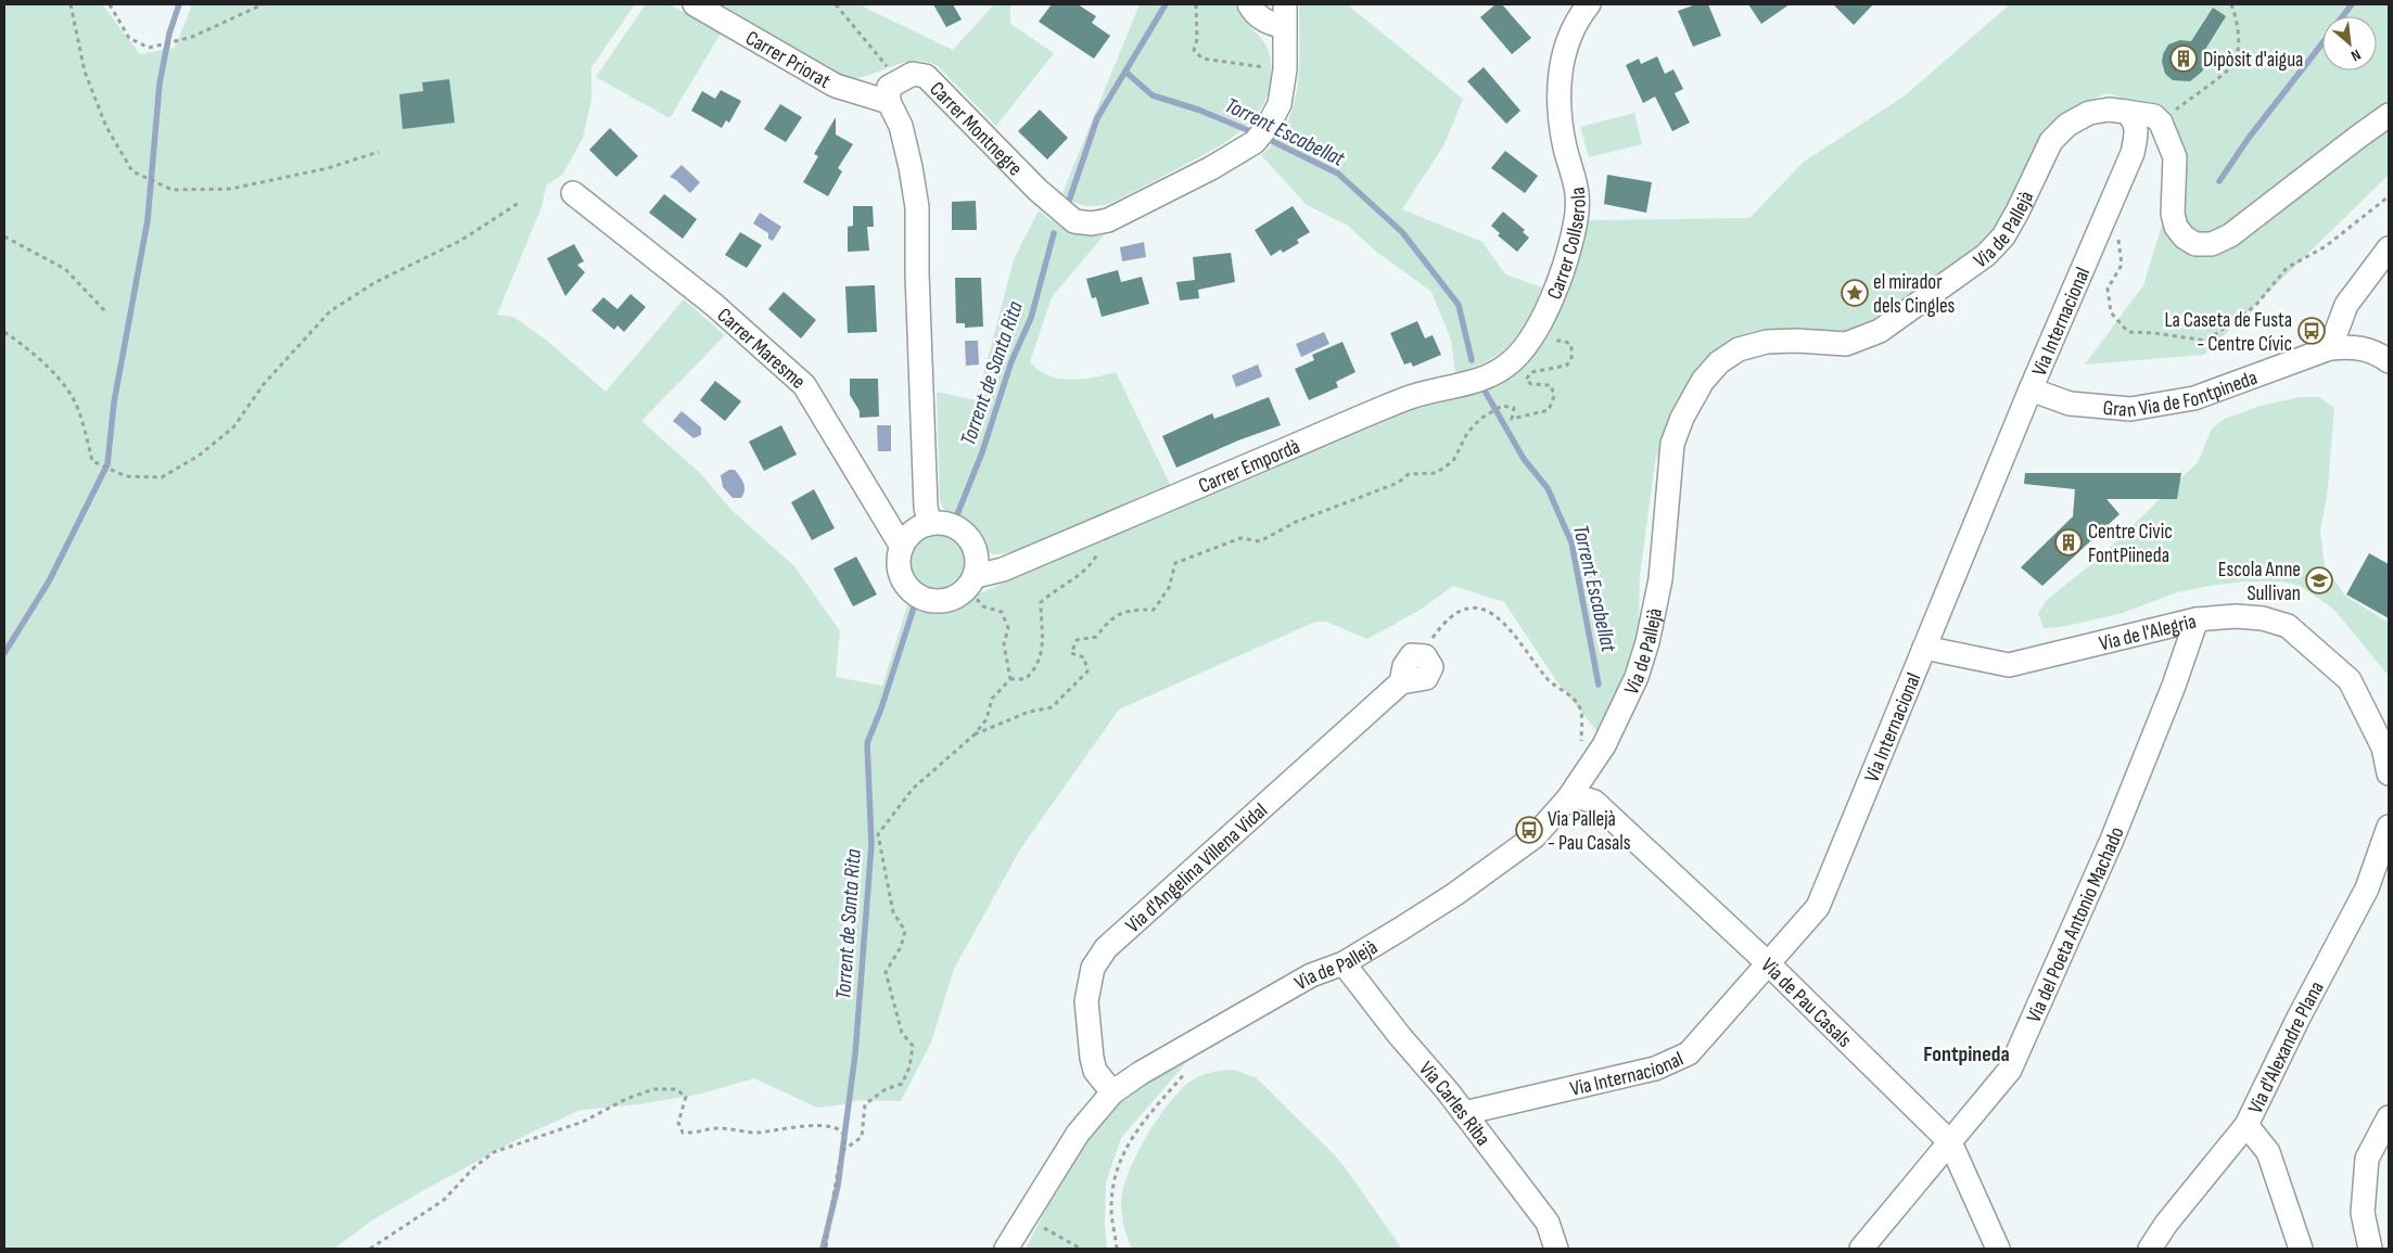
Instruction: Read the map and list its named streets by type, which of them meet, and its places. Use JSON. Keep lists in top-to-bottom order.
{
  "streets": {
    "street": [
      "Carrer Priorat",
      "Carrer Montnegre",
      "Via de Pallejà",
      "Carrer Collserola",
      "Via Internacional",
      "Carrer Maresme",
      "Gran Via de Fontpineda",
      "Carrer Empordà",
      "Via de l'Alegria",
      "Via d'Angelina Villena Vidal",
      "Via del Poeta Antonio Machado",
      "Via de Pau Casals",
      "Via d'Alexandre Plana",
      "Via Carles Riba"
    ]
  },
  "crossings": [
    ["Carrer Priorat", "Carrer Montnegre"],
    ["Via de Pallejà", "Via Internacional"],
    ["Via de Pallejà", "Via d'Angelina Villena Vidal"],
    ["Via de Pallejà", "Via de Pau Casals"],
    ["Via de Pallejà", "Via Carles Riba"],
    ["Carrer Collserola", "Carrer Empordà"],
    ["Via Internacional", "Gran Via de Fontpineda"],
    ["Via Internacional", "Via de l'Alegria"],
    ["Via Internacional", "Via de Pau Casals"],
    ["Via Internacional", "Via Carles Riba"],
    ["Carrer Maresme", "Carrer Empordà"],
    ["Via de l'Alegria", "Via del Poeta Antonio Machado"],
    ["Via del Poeta Antonio Machado", "Via de Pau Casals"]
  ],
  "districts": ["Fontpineda"],
  "water": ["Torrent Escabellat", "Torrent de Santa Rita"],
  "places": {
    "building": ["Dipòsit d'aigua", "Centre Civic FontPiineda"],
    "place": ["el mirador dels Cingles"],
    "bus stop": ["La Caseta de Fusta - Centre Cívic", "Via Pallejà - Pau Casals"],
    "school or university": ["Escola Anne Sullivan"]
  },
  "north": "bottom right"
}
